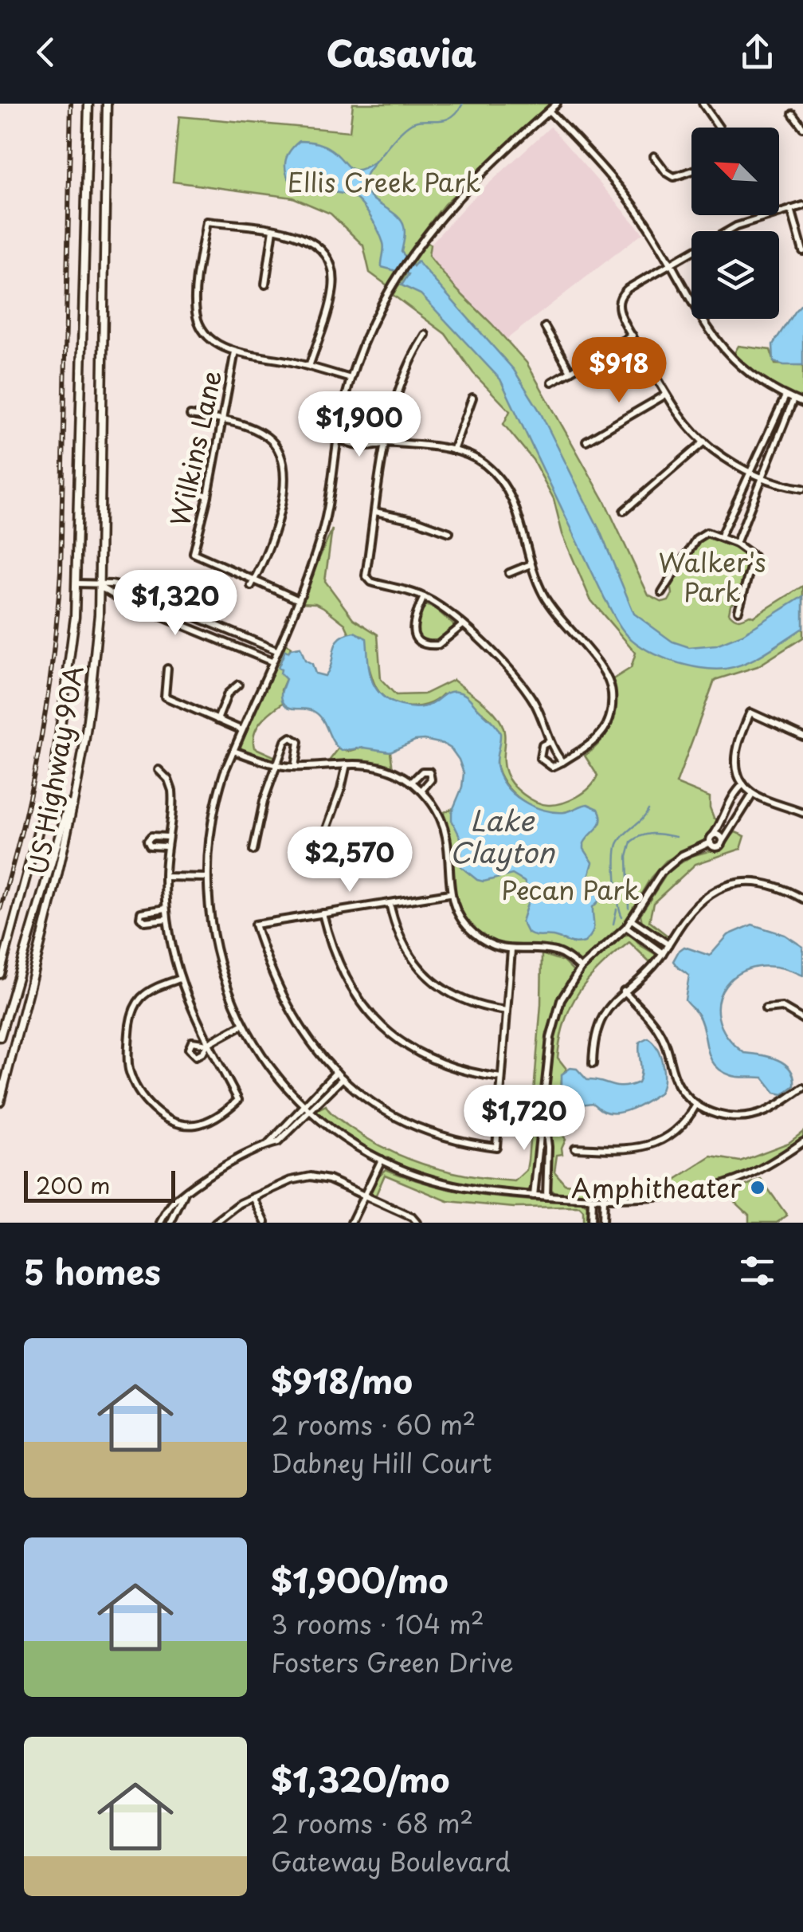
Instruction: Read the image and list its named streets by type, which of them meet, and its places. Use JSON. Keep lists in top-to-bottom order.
{
  "streets": {
    "main road": ["US Highway 90A"],
    "street": ["Wilkins Lane"]
  },
  "water": ["Lake Clayton"],
  "parks": ["Ellis Creek Park", "Walker's Park", "Pecan Park"],
  "places": ["Amphitheater"],
  "scale_bar": "200 m",
  "north": "top left",
  "page": {
    "header": "Casavia",
    "price": [
      "$918",
      "$1,900",
      "$1,320",
      "$2,570",
      "$1,720"
    ],
    "scale": "200 m",
    "heading": "5 homes",
    "list": [
      {
        "name": "$918/mo",
        "note": "2 rooms · 60 m² · Dabney Hill Court"
      },
      {
        "name": "$1,900/mo",
        "note": "3 rooms · 104 m² · Fosters Green Drive"
      },
      {
        "name": "$1,320/mo",
        "note": "2 rooms · 68 m² · Gateway Boulevard"
      }
    ]
  }
}
